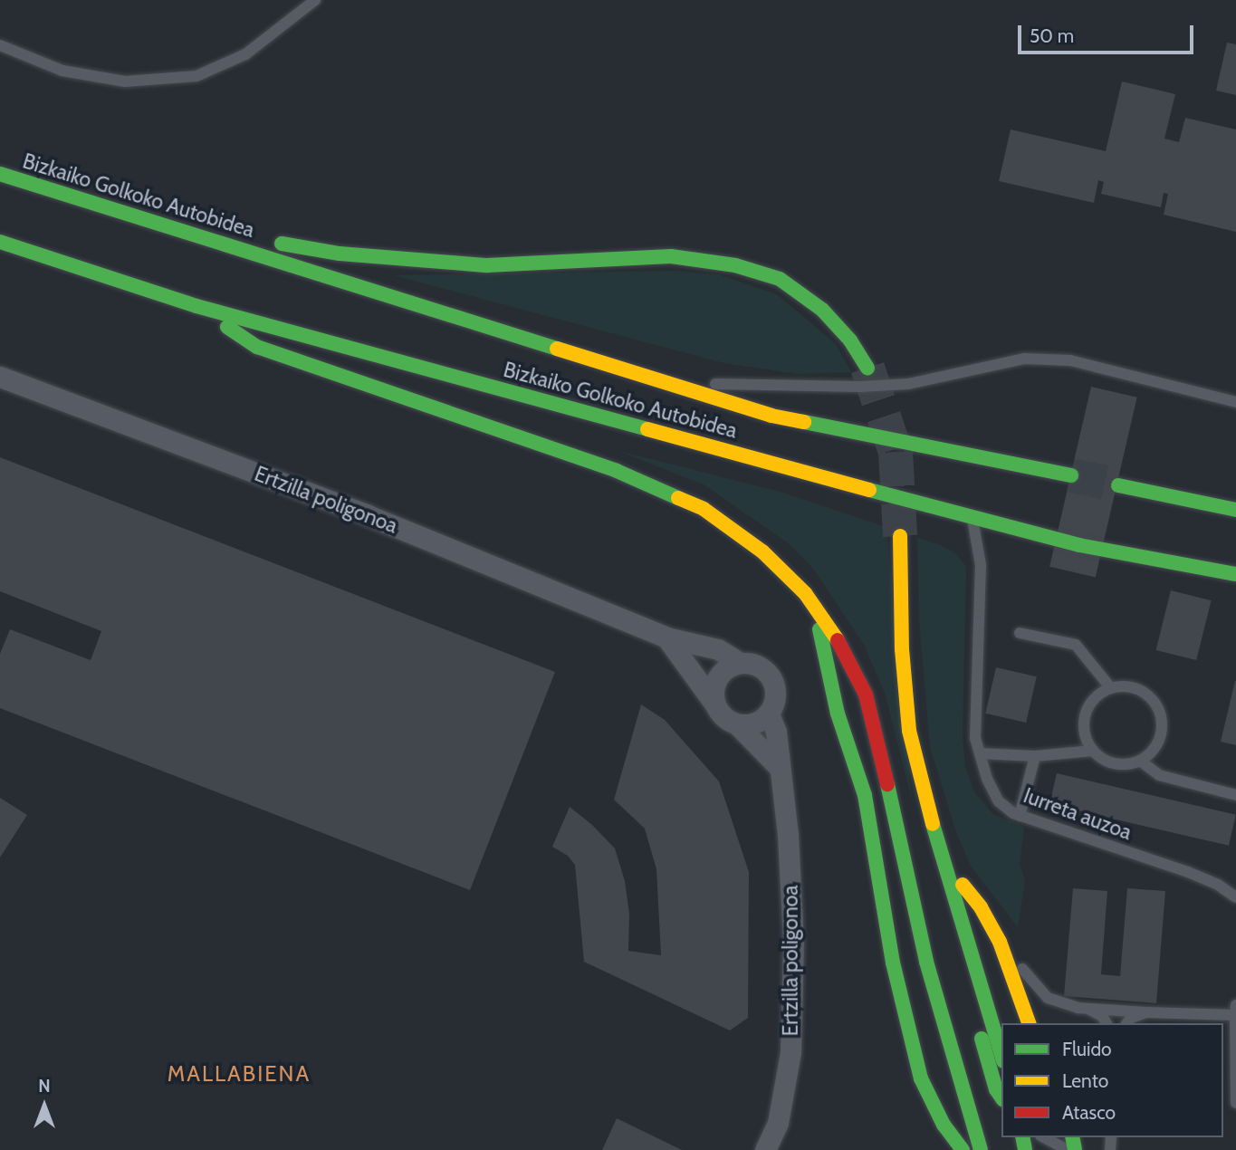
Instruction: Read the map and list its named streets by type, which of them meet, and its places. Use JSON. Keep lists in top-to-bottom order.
{
  "streets": {
    "highway": ["Bizkaiko Golkoko Autobidea"],
    "street": ["Ertzilla poligonoa"],
    "lane": ["Iurreta auzoa"]
  },
  "crossings": [
    ["Bizkaiko Golkoko Autobidea", "Iurreta auzoa"]
  ],
  "districts": ["MALLABIENA"],
  "legend": ["Fluido", "Lento", "Atasco"],
  "scale_bar": "50 m",
  "north": "top"
}
